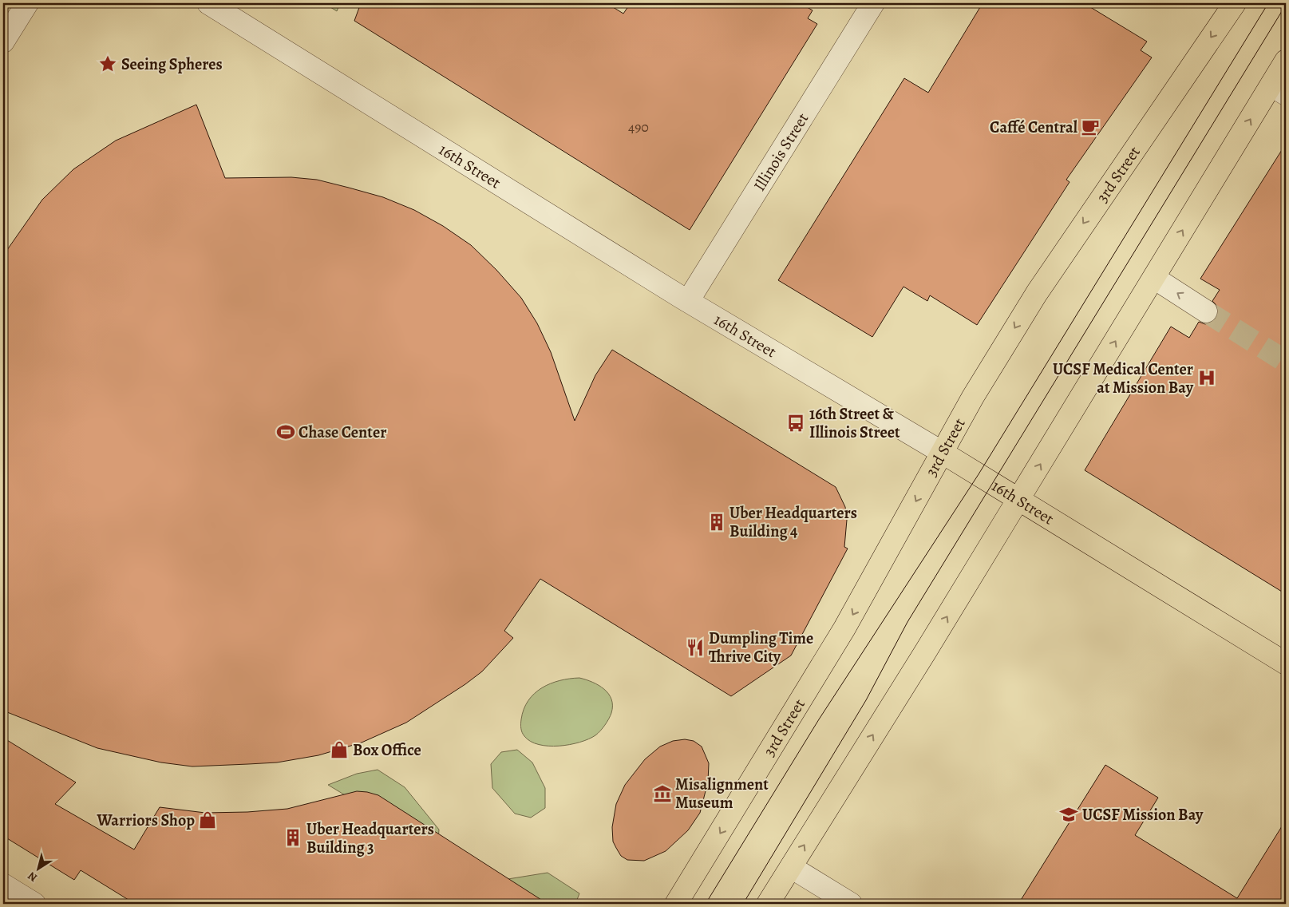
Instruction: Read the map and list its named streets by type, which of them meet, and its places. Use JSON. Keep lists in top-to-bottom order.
{
  "streets": {
    "main road": ["16th Street", "3rd Street"],
    "street": ["Illinois Street"]
  },
  "crossings": [
    ["Illinois Street", "16th Street"],
    ["16th Street", "3rd Street"]
  ],
  "places": {
    "place": ["Seeing Spheres"],
    "cafe": ["Caffé Central"],
    "hospital": ["UCSF Medical Center at Mission Bay"],
    "bus stop": ["16th Street & Illinois Street"],
    "sports": ["Chase Center"],
    "building": ["Uber Headquarters Building 4", "Uber Headquarters Building 3"],
    "restaurant": ["Dumpling Time Thrive City"],
    "shop": ["Box Office", "Warriors Shop"],
    "museum": ["Misalignment Museum"],
    "school or university": ["UCSF Mission Bay"]
  },
  "house_numbers": ["490"],
  "north": "bottom left"
}
